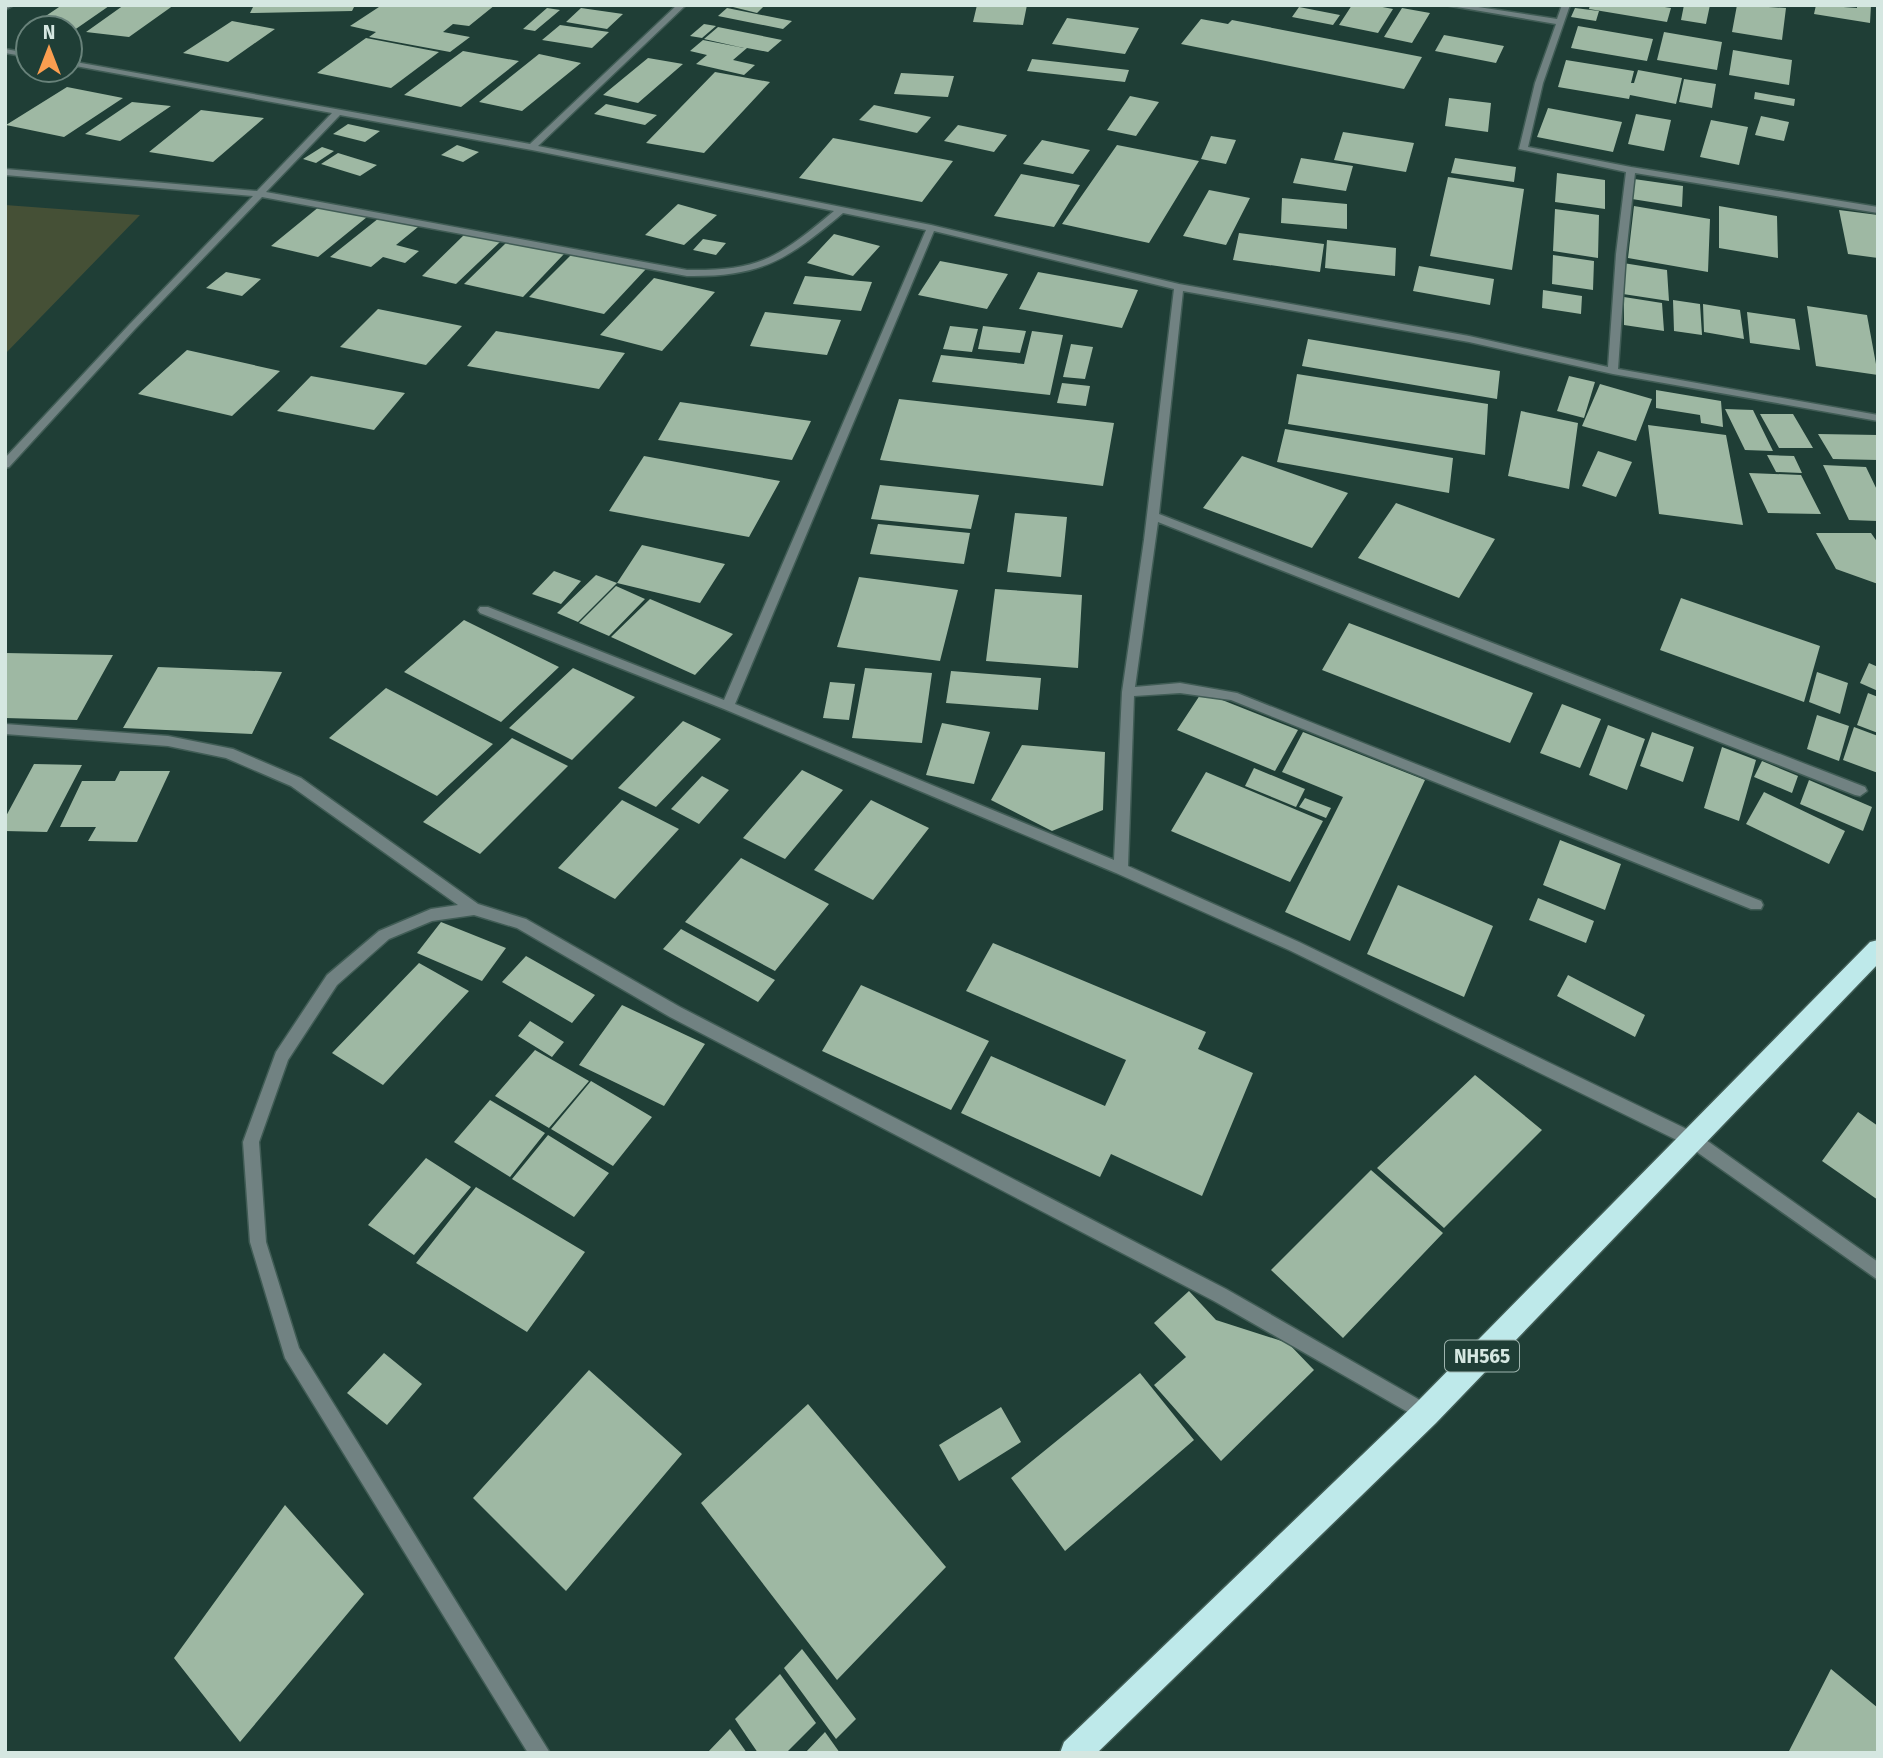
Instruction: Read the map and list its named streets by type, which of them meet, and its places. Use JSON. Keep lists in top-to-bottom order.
{
  "streets": {
    "highway": ["NH565"]
  },
  "north": "top"
}
